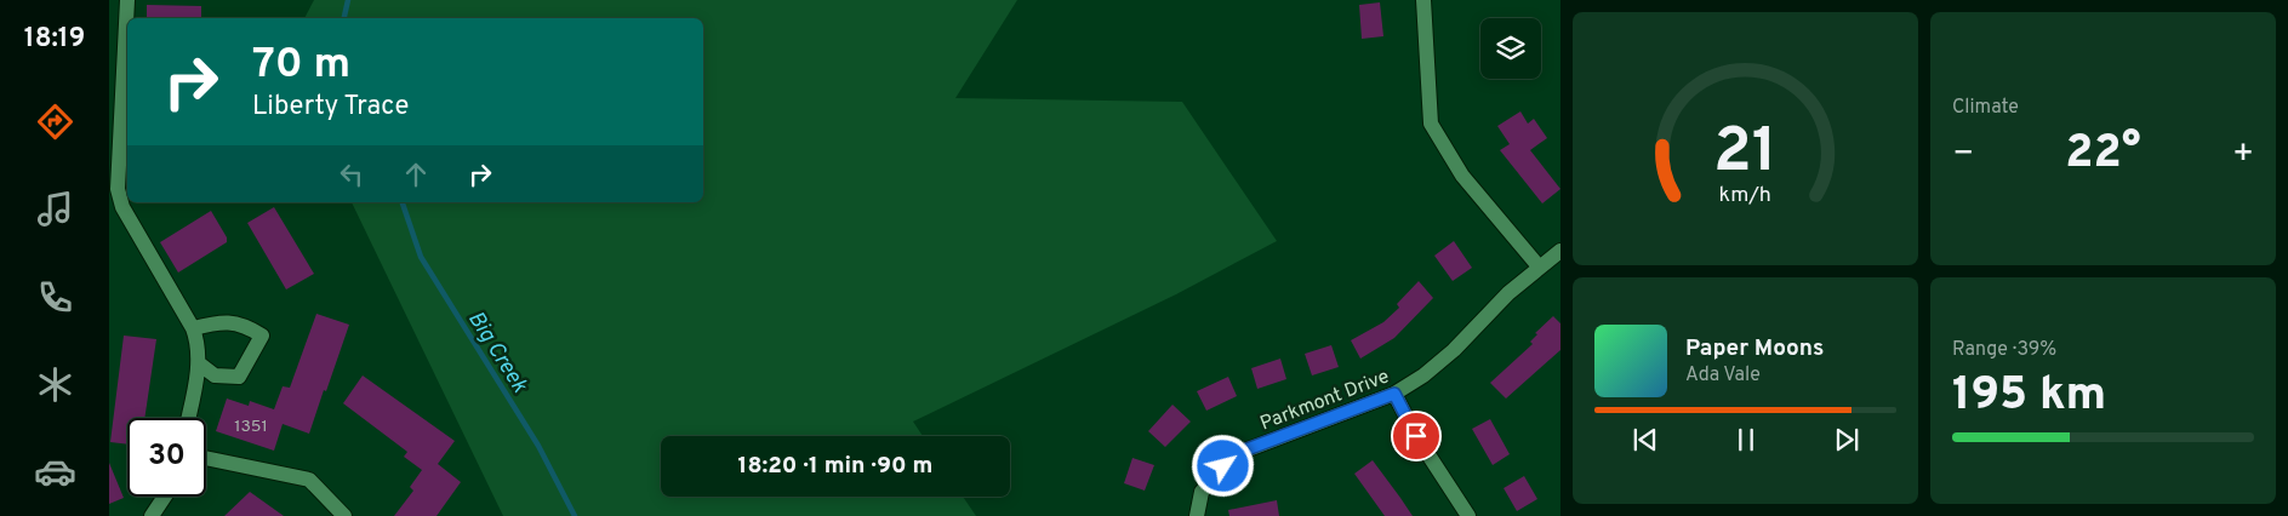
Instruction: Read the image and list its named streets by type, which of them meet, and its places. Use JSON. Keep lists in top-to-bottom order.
{
  "streets": {
    "street": ["Parkmont Drive"]
  },
  "water": ["Big Creek"],
  "house_numbers": ["1351"],
  "page": {
    "tabs": "18:19",
    "tile": [
      "Climate",
      ["Range · 39%", "195 km"]
    ],
    "turn": ["70 m", "Liberty Trace"],
    "heat": ["−", "22°", "+"],
    "song": ["Paper Moons", "Ada Vale"],
    "limit": "30",
    "trip": "18:20 · 1 min · 90 m",
    "gauge": ["21", "km/h"]
  }
}
